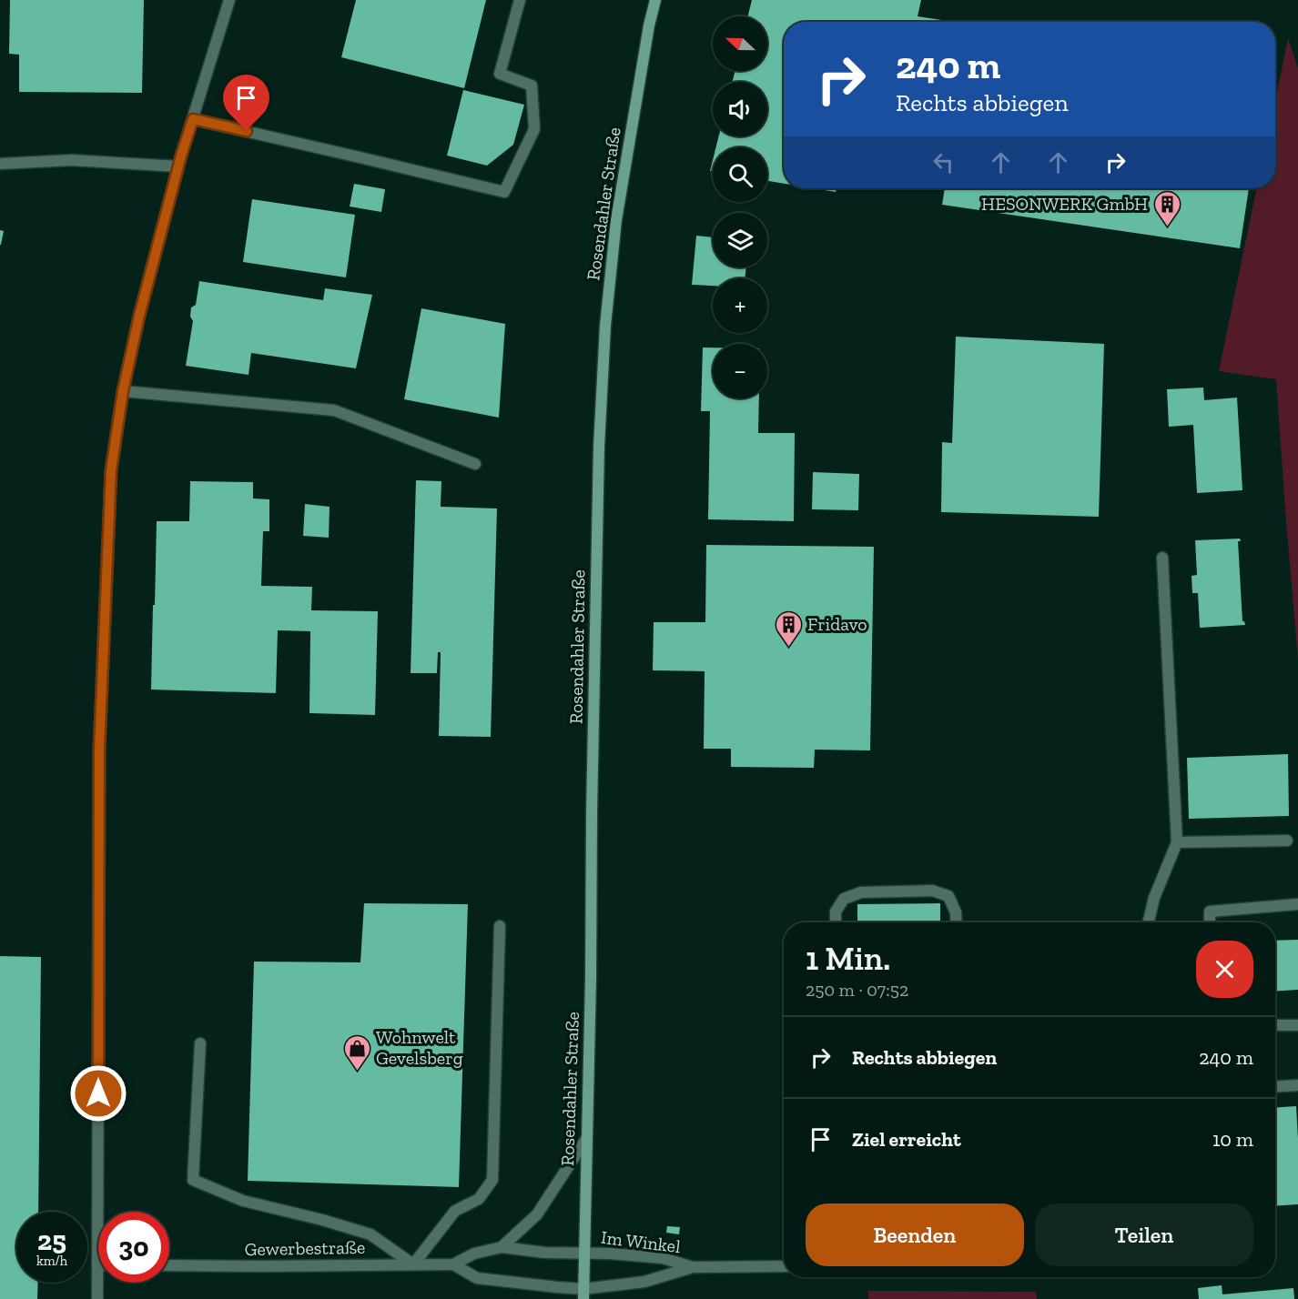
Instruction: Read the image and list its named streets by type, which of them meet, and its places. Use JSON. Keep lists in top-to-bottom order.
{
  "streets": {
    "main road": ["Rosendahler Straße"],
    "street": ["Im Winkel", "Gewerbestraße"]
  },
  "crossings": [
    ["Rosendahler Straße", "Im Winkel"],
    ["Rosendahler Straße", "Gewerbestraße"],
    ["Im Winkel", "Gewerbestraße"]
  ],
  "places": {
    "building": ["HESONWERK GmbH", "Fridavo"],
    "shop": ["Wohnwelt Gevelsberg"]
  },
  "north": "left",
  "page": {
    "map_buttons": ["+", "−"],
    "turn": ["240 m", "Rechts abbiegen"],
    "heading": ["1 Min.", "250 m · 07:52"],
    "list": [
      {
        "name": "Rechts abbiegen",
        "value": "240 m"
      },
      {
        "name": "Ziel erreicht",
        "value": "10 m"
      }
    ],
    "buttons": ["Beenden", "Teilen"],
    "speed": "25 km/h",
    "limit": "30"
  }
}
